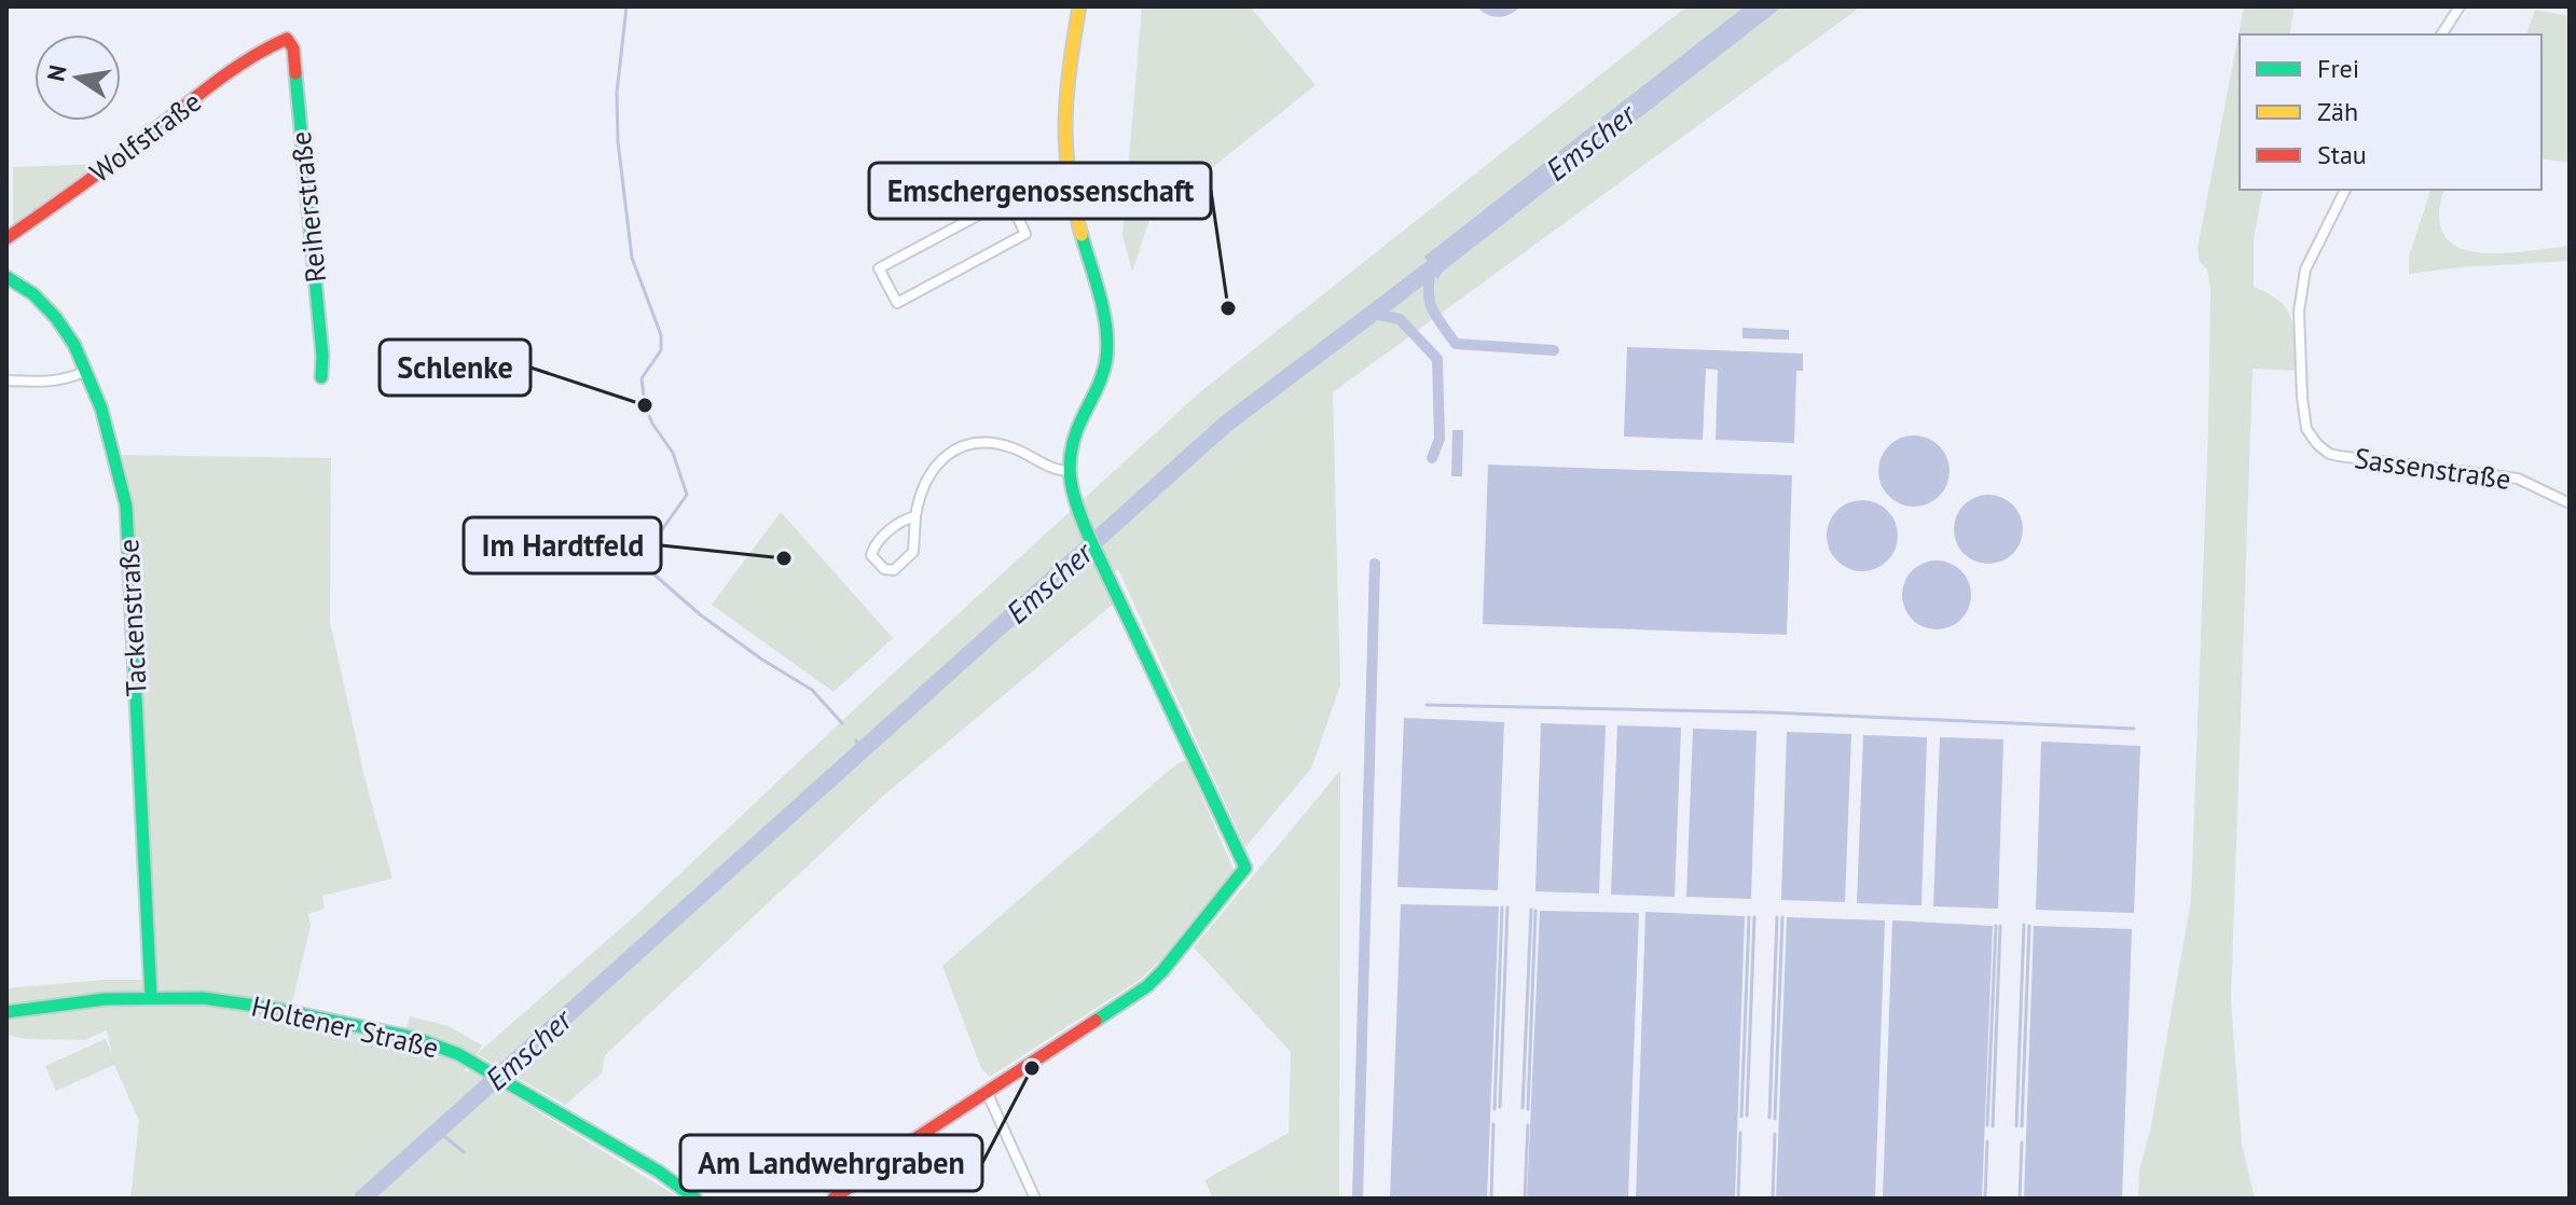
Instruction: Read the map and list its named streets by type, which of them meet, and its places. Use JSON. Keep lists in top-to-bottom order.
{
  "streets": {
    "street": [
      "Wolfstraße",
      "Reiherstraße",
      "Sassenstraße",
      "Tackenstraße",
      "Holtener Straße"
    ]
  },
  "crossings": [
    ["Wolfstraße", "Reiherstraße"],
    ["Tackenstraße", "Holtener Straße"]
  ],
  "water": ["Emscher"],
  "places": [
    "Emschergenossenschaft",
    "Schlenke",
    "Im Hardtfeld",
    "Am Landwehrgraben"
  ],
  "legend": ["Frei", "Zäh", "Stau"],
  "north": "left"
}
